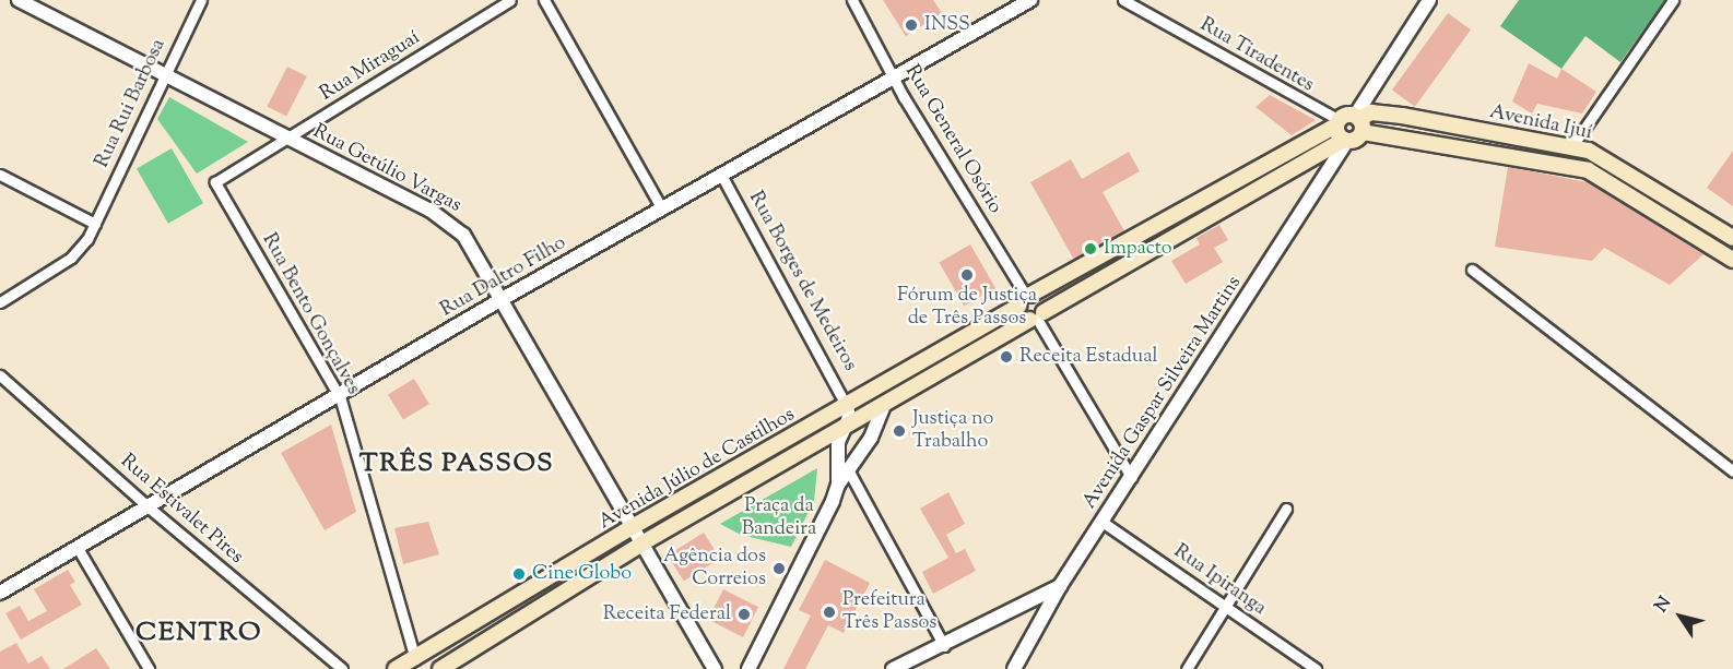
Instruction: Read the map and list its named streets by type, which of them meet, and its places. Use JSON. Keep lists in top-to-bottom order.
{
  "streets": {
    "main road": ["Avenida Ijuí", "Avenida Júlio de Castilhos"],
    "street": [
      "Rua Tiradentes",
      "Rua Miraguaí",
      "Rua Rui Barbosa",
      "Rua General Osório",
      "Rua Getúlio Vargas",
      "Rua Daltro Filho",
      "Rua Borges de Medeiros",
      "Rua Bento Gonçalves",
      "Avenida Gaspar Silveira Martins",
      "Rua Estivalet Pires",
      "Rua Ipiranga"
    ]
  },
  "crossings": [
    ["Rua Tiradentes", "Avenida Júlio de Castilhos"],
    ["Rua Miraguaí", "Rua Getúlio Vargas"],
    ["Rua Miraguaí", "Rua Bento Gonçalves"],
    ["Rua Rui Barbosa", "Rua Getúlio Vargas"],
    ["Avenida Ijuí", "Avenida Júlio de Castilhos"],
    ["Rua General Osório", "Rua Daltro Filho"],
    ["Rua General Osório", "Avenida Júlio de Castilhos"],
    ["Rua Getúlio Vargas", "Rua Daltro Filho"],
    ["Rua Getúlio Vargas", "Avenida Júlio de Castilhos"],
    ["Rua Daltro Filho", "Rua Borges de Medeiros"],
    ["Rua Daltro Filho", "Rua Bento Gonçalves"],
    ["Rua Daltro Filho", "Rua Estivalet Pires"],
    ["Rua Borges de Medeiros", "Avenida Júlio de Castilhos"],
    ["Rua Bento Gonçalves", "Avenida Júlio de Castilhos"],
    ["Avenida Gaspar Silveira Martins", "Avenida Júlio de Castilhos"],
    ["Avenida Gaspar Silveira Martins", "Rua Ipiranga"]
  ],
  "districts": ["TRÊS PASSOS", "CENTRO"],
  "parks": ["Praça da Bandeira"],
  "places": [
    "INSS",
    "Impacto",
    "Fórum de Justiça de Três Passos",
    "Receita Estadual",
    "Justiça no Trabalho",
    "Agência dos Correios",
    "Cine Globo",
    "Prefeitura Três Passos",
    "Receita Federal"
  ],
  "north": "top left"
}
